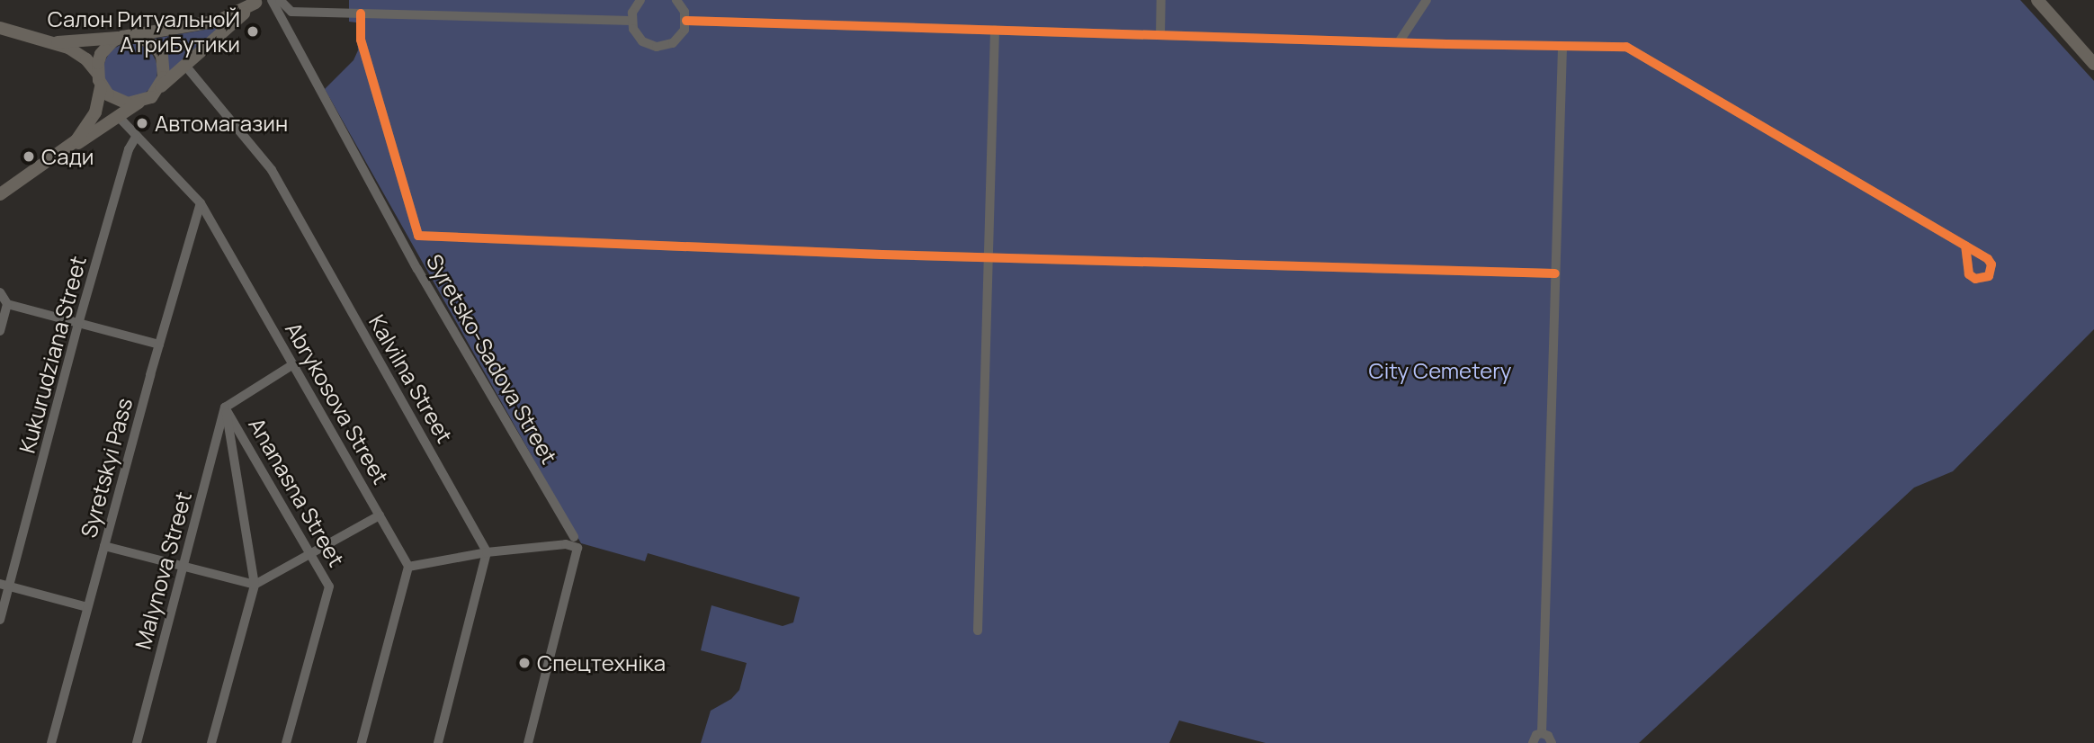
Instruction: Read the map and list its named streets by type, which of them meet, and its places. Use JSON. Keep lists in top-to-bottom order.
{
  "streets": {
    "street": [
      "Kukurudziana Street",
      "Syretsko-Sadova Street",
      "Kalvilna Street",
      "Abrykosova Street",
      "Syretskyi Pass",
      "Ananasna Street",
      "Malynova Street"
    ]
  },
  "crossings": [
    ["Kukurudziana Street", "Abrykosova Street"],
    ["Abrykosova Street", "Syretskyi Pass"],
    ["Ananasna Street", "Malynova Street"]
  ],
  "parks": ["City Cemetery"],
  "places": [
    "Салон РитуальноЙ АтриБутики",
    "Автомагазин",
    "Сади",
    "Спецтехніка"
  ]
}
